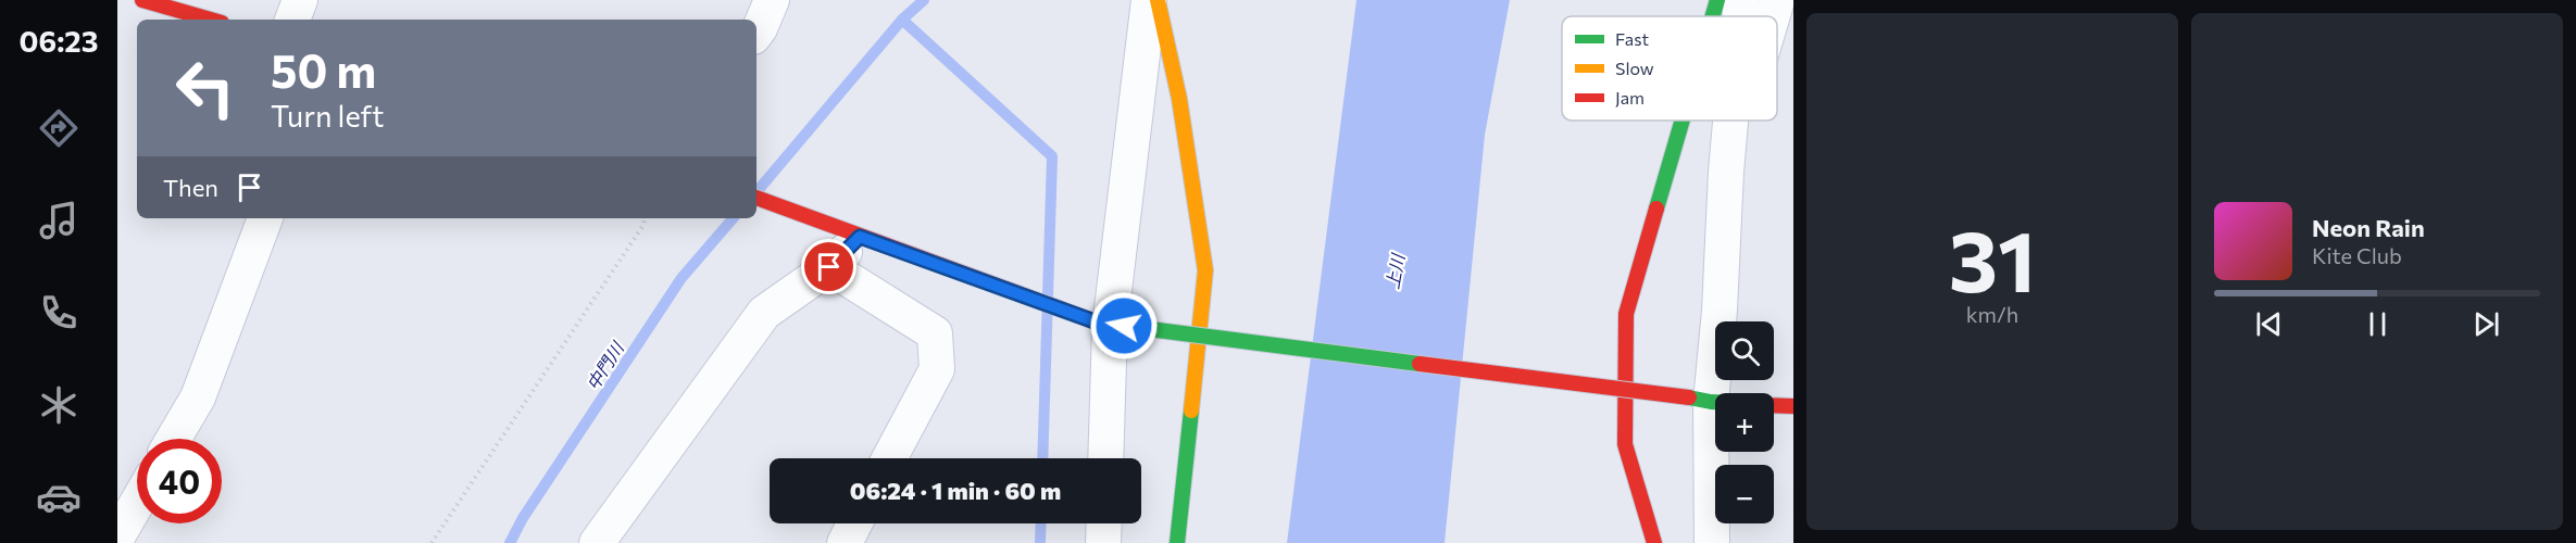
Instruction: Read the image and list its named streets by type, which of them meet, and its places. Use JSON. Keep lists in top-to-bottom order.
{
  "water": ["上川", "中門川"],
  "legend": ["Fast", "Slow", "Jam"],
  "page": {
    "tabs": "06:23",
    "tile": ["31", "km/h"],
    "turn": ["50 m", "Turn left"],
    "then": "Then",
    "song": ["Neon Rain", "Kite Club"],
    "map_buttons": ["+", "−"],
    "limit": "40",
    "trip": "06:24 · 1 min · 60 m"
  }
}
